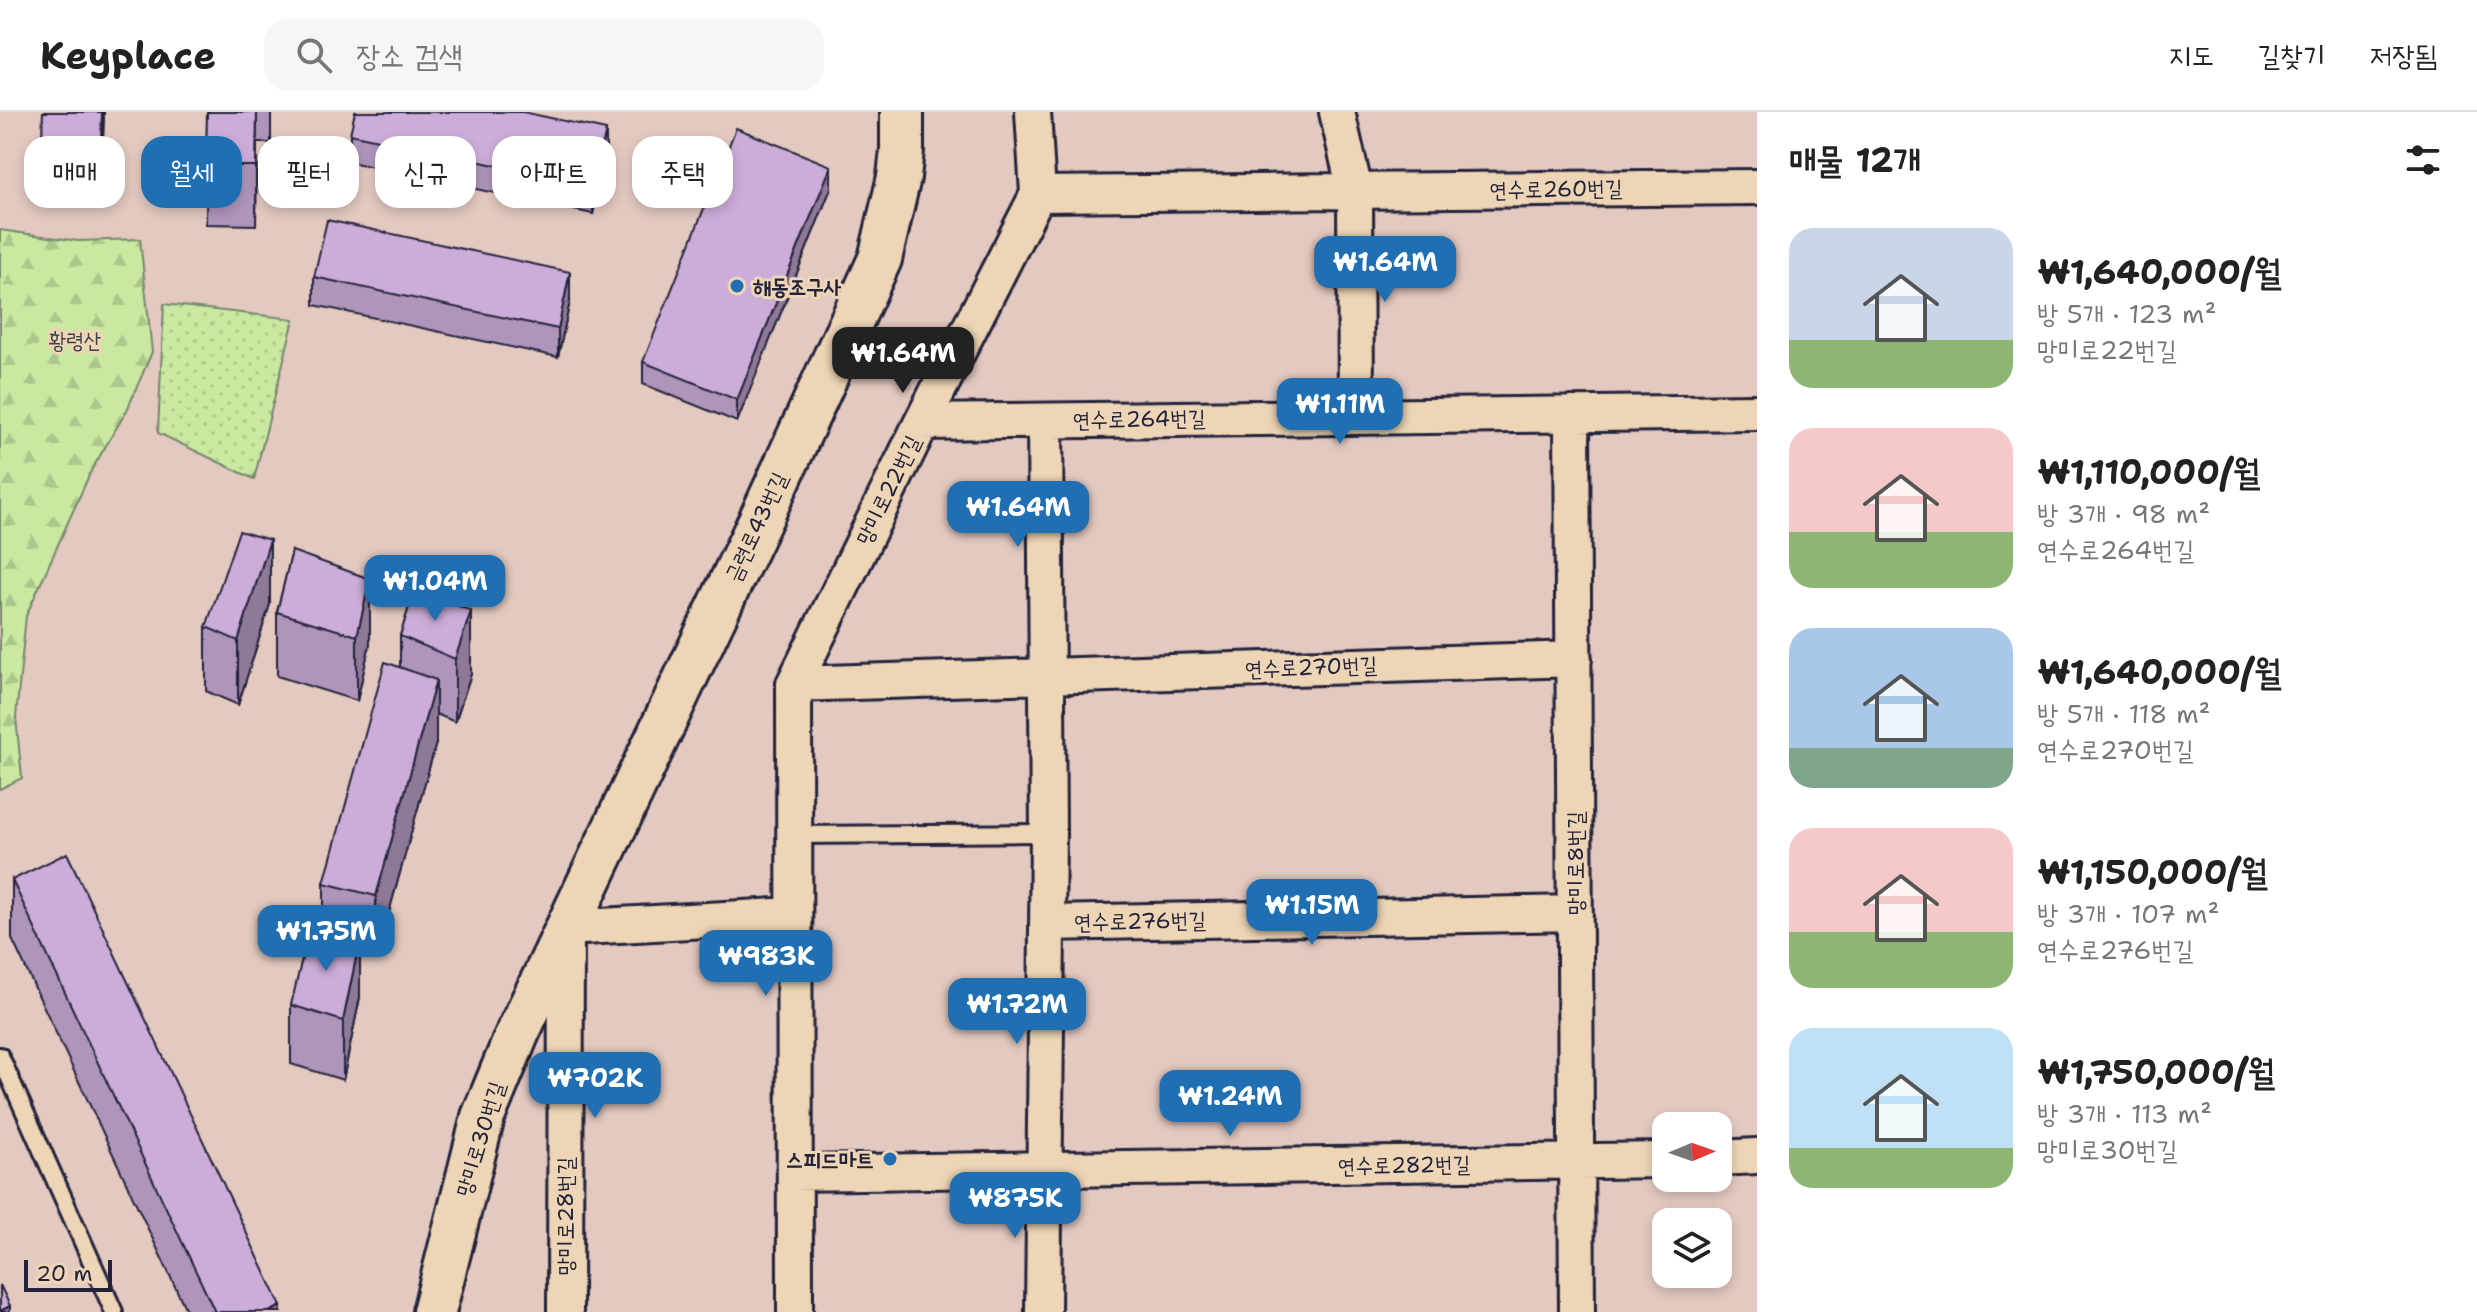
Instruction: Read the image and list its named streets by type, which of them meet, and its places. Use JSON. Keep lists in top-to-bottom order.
{
  "streets": {
    "street": [
      "연수로260번길",
      "연수로264번길",
      "망미로22번길",
      "금련로43번길",
      "연수로270번길",
      "망미로8번길",
      "연수로276번길",
      "망미로30번길",
      "연수로282번길",
      "망미로28번길"
    ]
  },
  "crossings": [
    ["연수로260번길", "망미로22번길"],
    ["연수로264번길", "망미로22번길"],
    ["연수로264번길", "망미로8번길"],
    ["망미로22번길", "연수로270번길"],
    ["망미로22번길", "연수로282번길"],
    ["금련로43번길", "망미로30번길"],
    ["금련로43번길", "망미로28번길"],
    ["연수로270번길", "망미로8번길"],
    ["연수로270번길", "연수로276번길"],
    ["망미로8번길", "연수로276번길"],
    ["망미로8번길", "연수로282번길"],
    ["망미로30번길", "망미로28번길"]
  ],
  "parks": ["황령산"],
  "places": ["해동조구사", "스피드마트"],
  "scale_bar": "20 m",
  "north": "right",
  "page": {
    "header": "Keyplace",
    "search": "장소 검색",
    "nav": ["지도", "길찾기", "저장됨"],
    "heading": "매물 12개",
    "chip": [
      "매매",
      "월세",
      "필터",
      "신규",
      "아파트",
      "주택"
    ],
    "list": [
      {
        "name": "₩1,640,000/월",
        "note": "방 5개 · 123 m² · 망미로22번길"
      },
      {
        "name": "₩1,110,000/월",
        "note": "방 3개 · 98 m² · 연수로264번길"
      },
      {
        "name": "₩1,640,000/월",
        "note": "방 5개 · 118 m² · 연수로270번길"
      },
      {
        "name": "₩1,150,000/월",
        "note": "방 3개 · 107 m² · 연수로276번길"
      },
      {
        "name": "₩1,750,000/월",
        "note": "방 3개 · 113 m² · 망미로30번길"
      }
    ],
    "price": [
      "₩1.64M",
      "₩1.64M",
      "₩1.11M",
      "₩1.64M",
      "₩1.04M",
      "₩1.15M",
      "₩1.75M",
      "₩983K",
      "₩1.72M",
      "₩702K",
      "₩1.24M",
      "₩875K"
    ],
    "scale": "20 m"
  }
}
